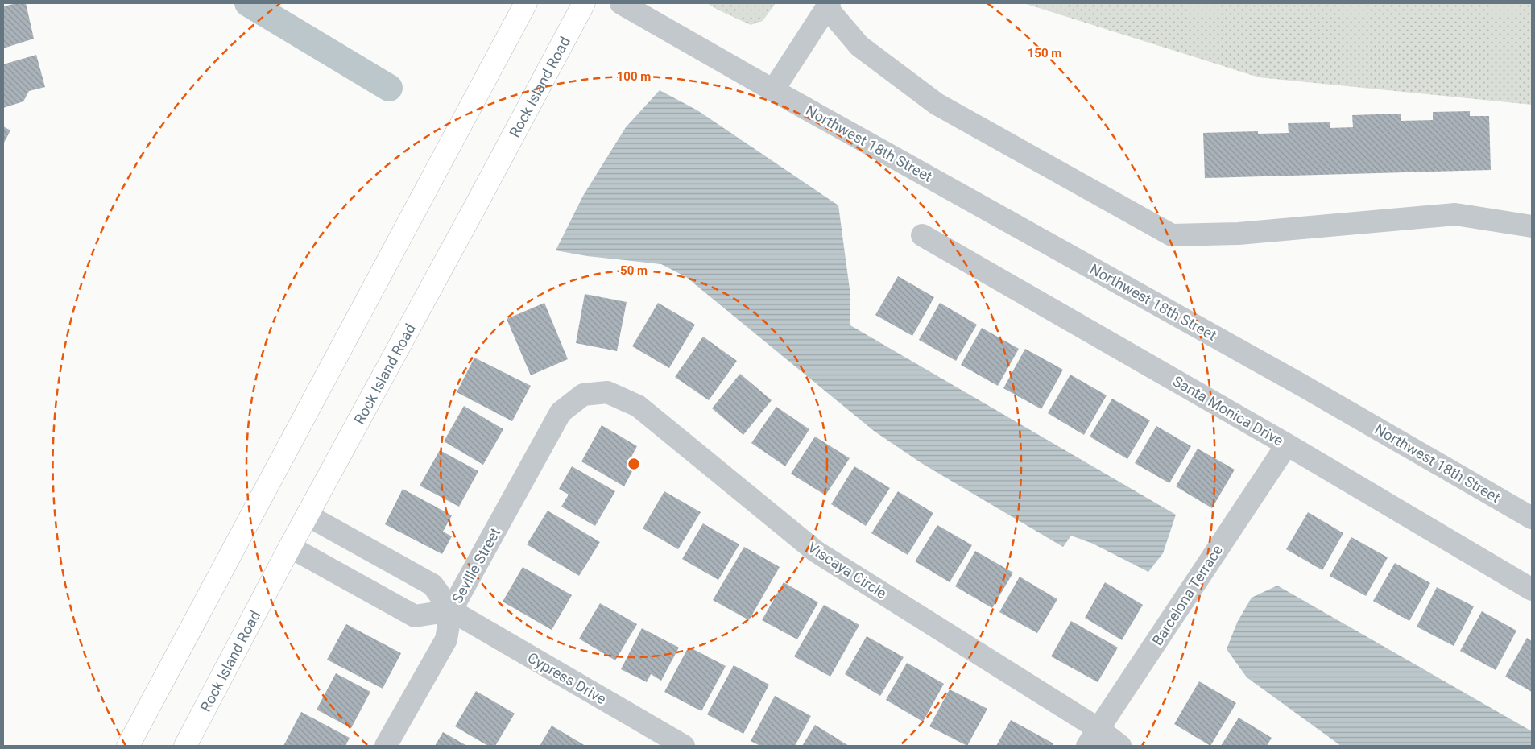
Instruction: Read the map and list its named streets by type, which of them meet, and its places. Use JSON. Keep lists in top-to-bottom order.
{
  "streets": {
    "main road": ["Rock Island Road"],
    "street": [
      "Northwest 18th Street",
      "Santa Monica Drive",
      "Seville Street",
      "Viscaya Circle",
      "Barcelona Terrace",
      "Cypress Drive"
    ]
  },
  "crossings": [
    ["Rock Island Road", "Cypress Drive"],
    ["Santa Monica Drive", "Barcelona Terrace"],
    ["Seville Street", "Viscaya Circle"],
    ["Seville Street", "Cypress Drive"],
    ["Viscaya Circle", "Barcelona Terrace"]
  ],
  "rings": ["150 m", "100 m", "50 m"]
}
